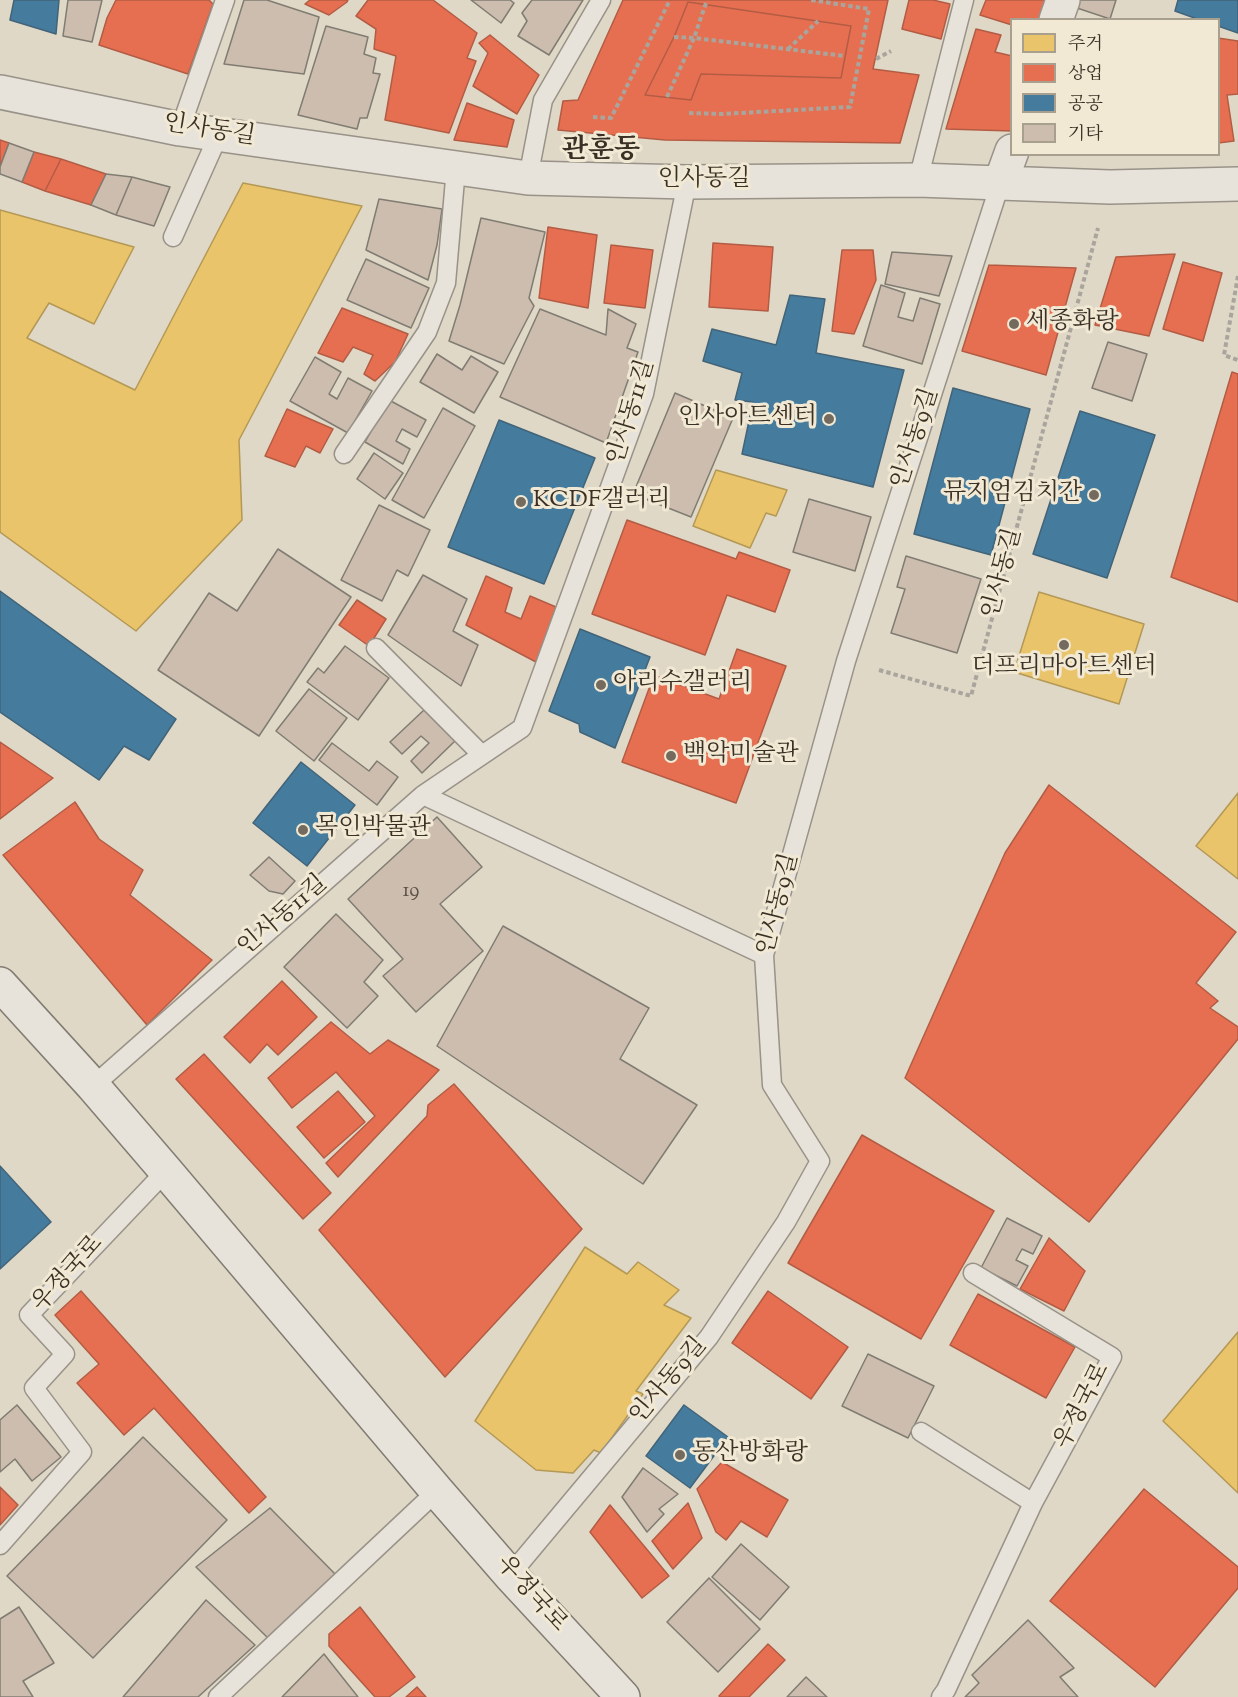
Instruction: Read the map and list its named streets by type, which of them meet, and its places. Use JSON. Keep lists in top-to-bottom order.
{
  "streets": {
    "street": ["인사동길", "우정국로"],
    "lane": ["인사동11길", "인사동9길"]
  },
  "crossings": [
    ["인사동길", "인사동11길"],
    ["인사동길", "인사동9길"],
    ["인사동11길", "우정국로"],
    ["인사동9길", "우정국로"]
  ],
  "districts": ["관훈동"],
  "places": [
    "세종화랑",
    "인사아트센터",
    "뮤지엄김치간",
    "KCDF갤러리",
    "더프리마아트센터",
    "아리수갤러리",
    "백악미술관",
    "목인박물관",
    "동산방화랑"
  ],
  "house_numbers": ["19"],
  "legend": [
    "주거",
    "상업",
    "공공",
    "기타"
  ]
}
